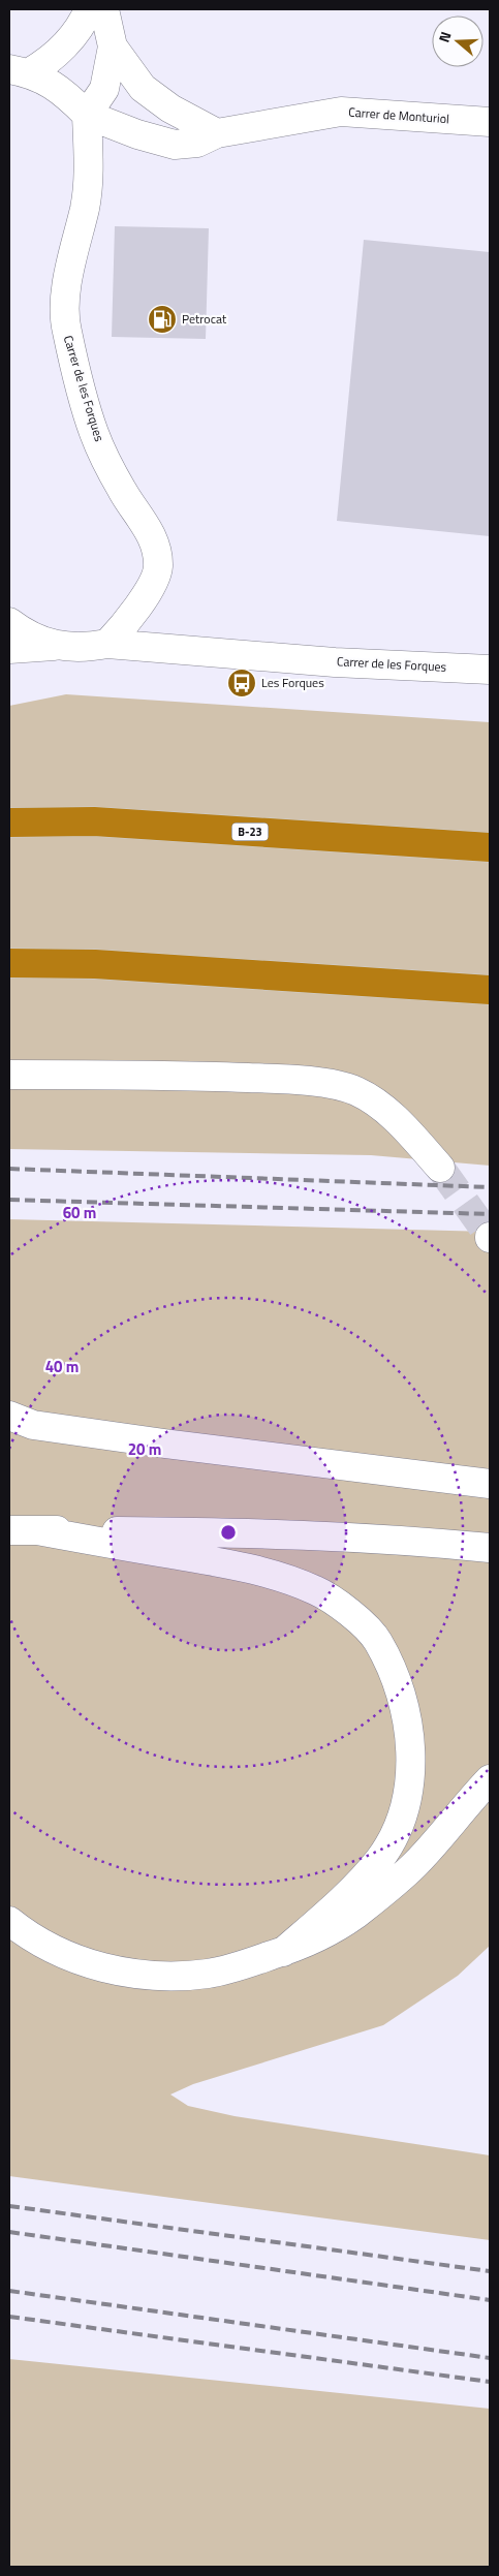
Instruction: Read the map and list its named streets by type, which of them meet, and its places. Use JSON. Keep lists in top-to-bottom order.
{
  "streets": {
    "highway": ["B-23"],
    "street": ["Carrer de Monturiol", "Carrer de les Forques"]
  },
  "crossings": [
    ["Carrer de Monturiol", "Carrer de les Forques"]
  ],
  "places": {
    "fuel station": ["Petrocat"],
    "bus stop": ["Les Forques"]
  },
  "north": "left",
  "rings": ["60 m", "40 m", "20 m"]
}
